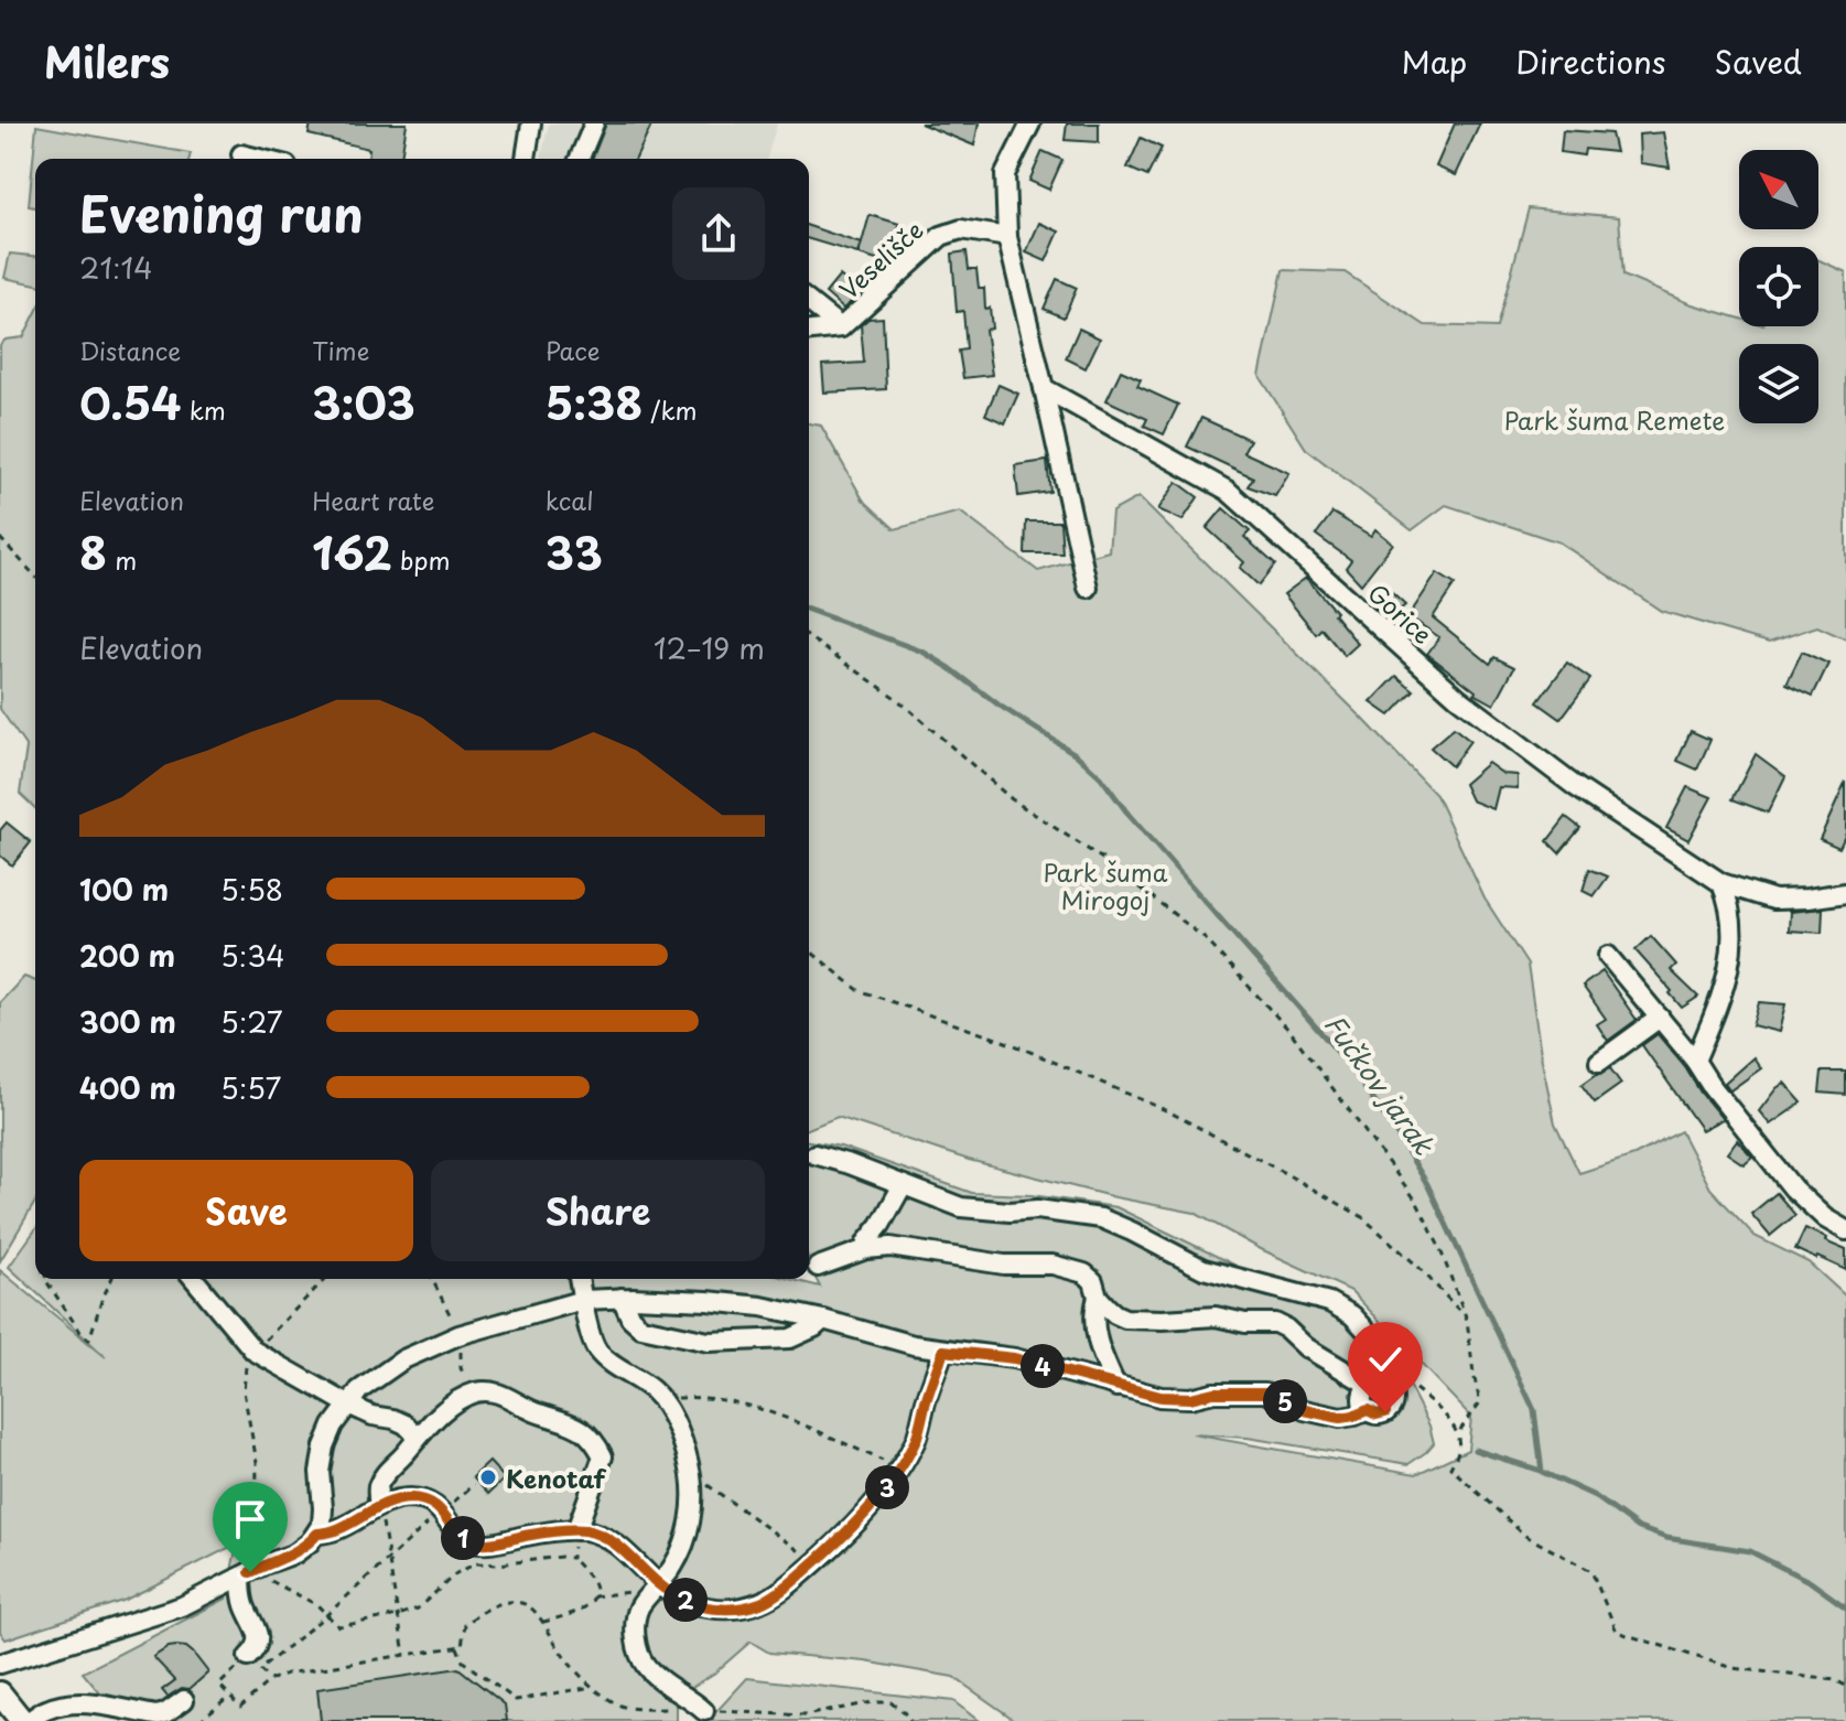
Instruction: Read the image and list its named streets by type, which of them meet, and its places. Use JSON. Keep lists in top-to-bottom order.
{
  "streets": {
    "street": ["Veselišče", "Gorice"]
  },
  "water": ["Fučkov jarak"],
  "parks": ["Park šuma Remete", "Park šuma Mirogoj"],
  "places": ["Kenotaf"],
  "north": "top left",
  "page": {
    "header": "Milers",
    "nav": ["Map", "Directions", "Saved"],
    "heading": ["Evening run", "21:14"],
    "stats": [
      ["Distance", "0.54 km"],
      ["Time", "3:03"],
      ["Pace", "5:38 /km"],
      ["Elevation", "8 m"],
      ["Heart rate", "162 bpm"],
      ["kcal", "33"]
    ],
    "chart": ["Elevation", "12–19 m"],
    "list": [
      {
        "name": "100 m",
        "note": "5:58"
      },
      {
        "name": "200 m",
        "note": "5:34"
      },
      {
        "name": "300 m",
        "note": "5:27"
      },
      {
        "name": "400 m",
        "note": "5:57"
      }
    ],
    "buttons": ["Save", "Share"],
    "pins": [
      "4",
      "5",
      "3",
      "1",
      "2"
    ]
  }
}
